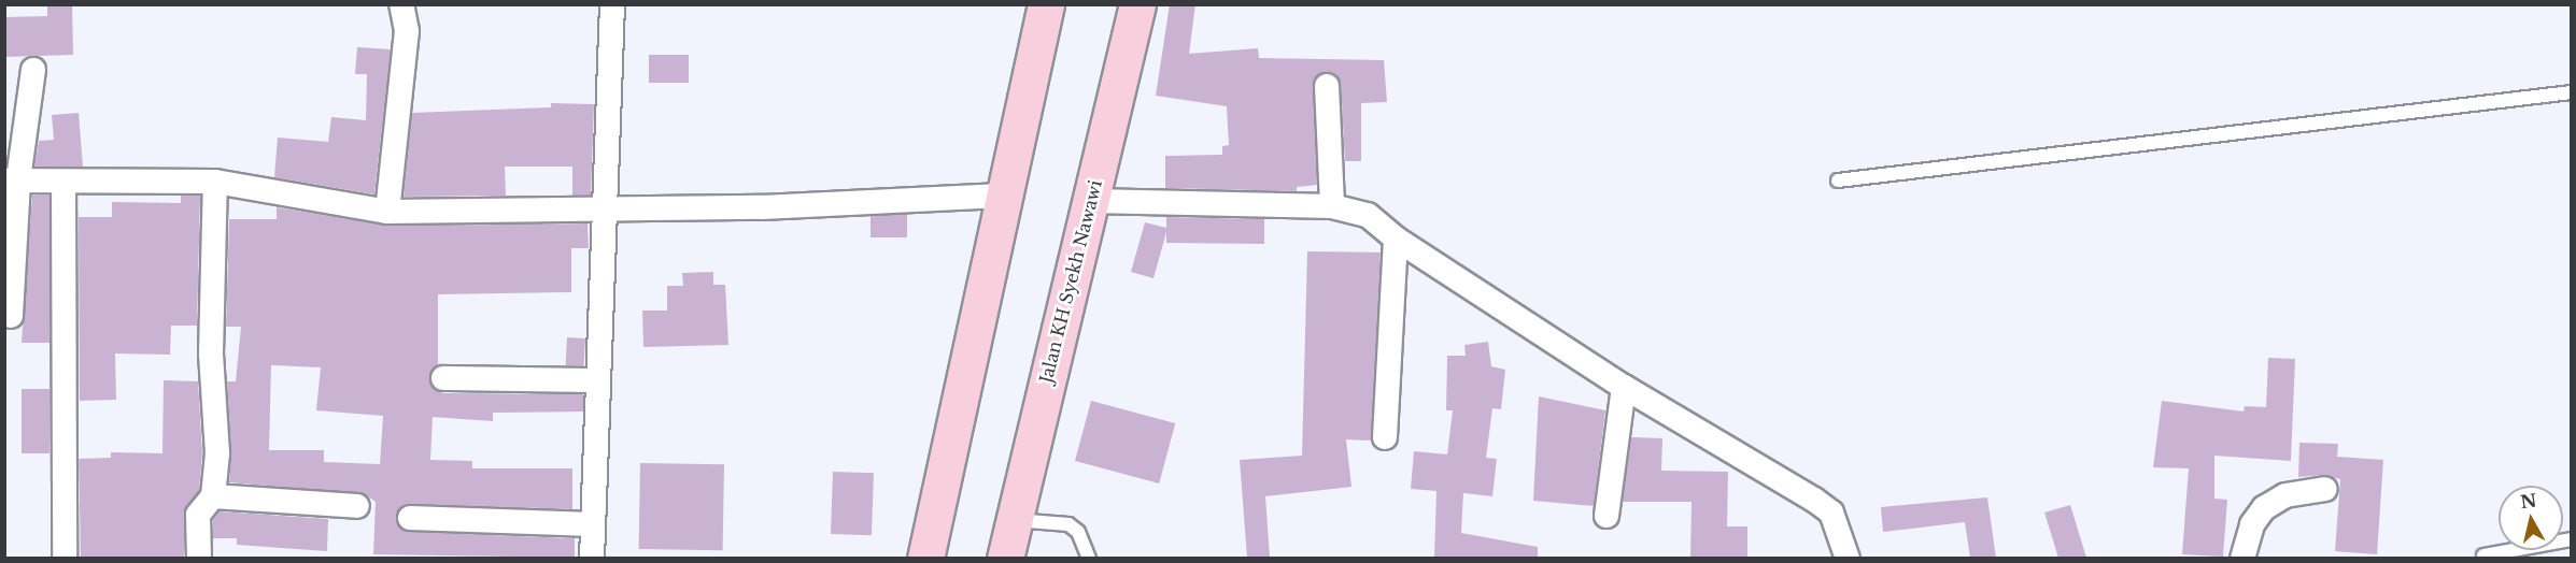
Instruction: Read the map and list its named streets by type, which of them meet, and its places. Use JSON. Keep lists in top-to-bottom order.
{
  "streets": {
    "main road": ["Jalan KH Syekh Nawawi"]
  },
  "north": "top"
}
